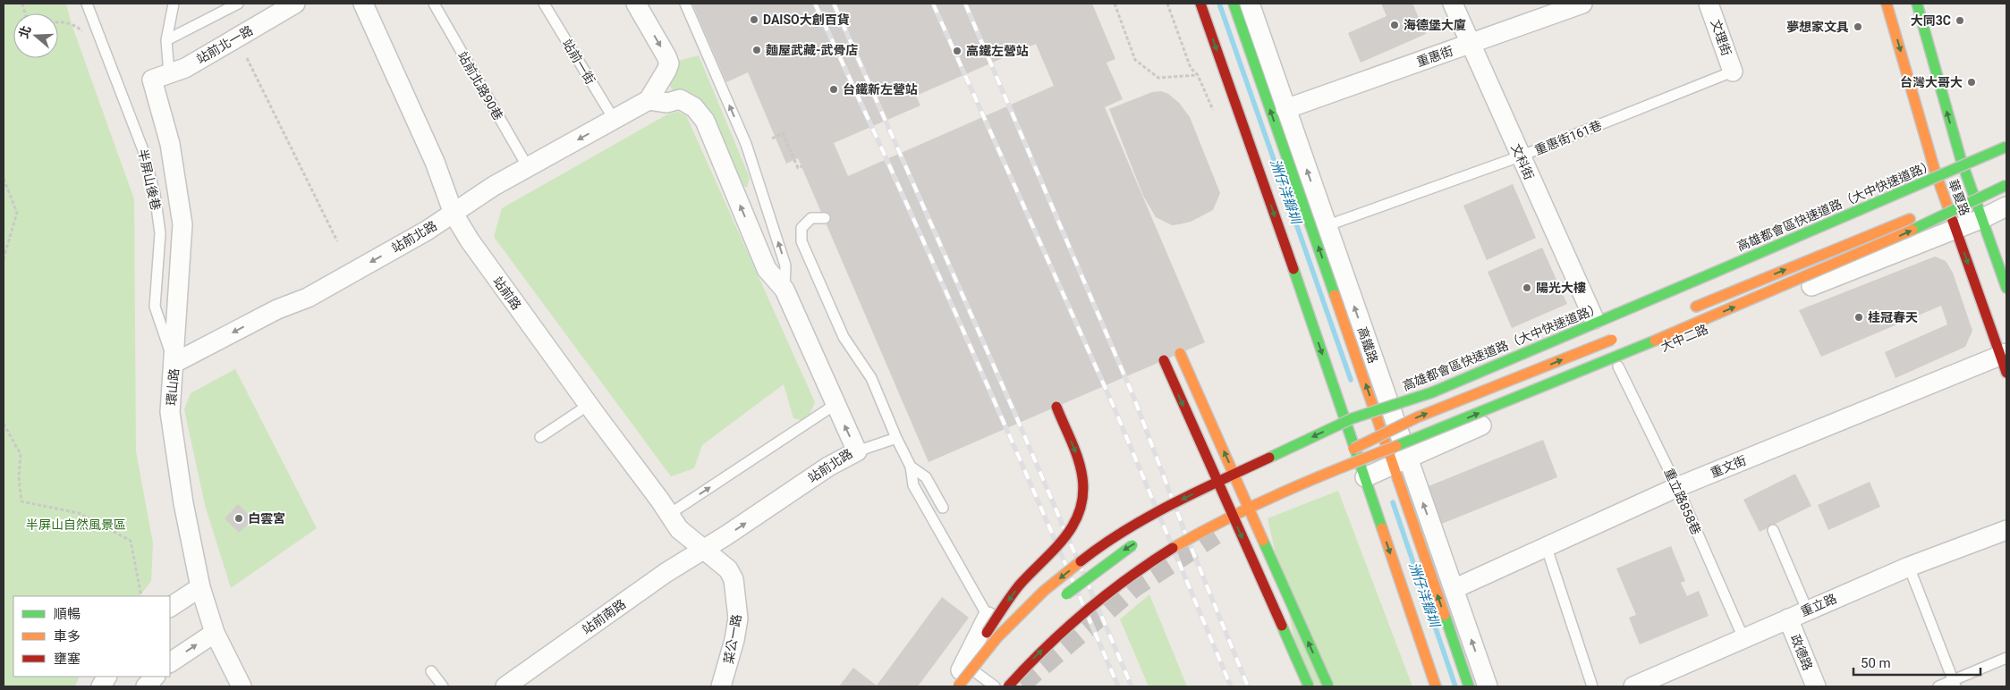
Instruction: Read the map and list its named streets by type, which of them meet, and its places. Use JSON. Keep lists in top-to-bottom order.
{
  "streets": {
    "main road": ["華夏路", "高雄都會區快速道路（大中快速道路）", "高鐵路"],
    "street": [
      "文理街",
      "站前北一路",
      "重惠街",
      "文科街",
      "站前北路",
      "站前路",
      "大中二路",
      "環山路",
      "重文街",
      "重立路",
      "站前南路",
      "菜公一路",
      "政德路"
    ],
    "lane": [
      "站前一街",
      "站前北路90巷",
      "重惠街161巷",
      "半屏山後巷",
      "重立路858巷"
    ]
  },
  "crossings": [
    ["文理街", "重惠街161巷"],
    ["站前北一路", "環山路"],
    ["重惠街", "文科街"],
    ["重惠街", "高鐵路"],
    ["站前一街", "站前北路"],
    ["站前北路90巷", "站前北路"],
    ["重惠街161巷", "文科街"],
    ["重惠街161巷", "高鐵路"],
    ["半屏山後巷", "站前北路"],
    ["半屏山後巷", "環山路"],
    ["華夏路", "大中二路"],
    ["華夏路", "重文街"],
    ["站前北路", "站前路"],
    ["站前北路", "環山路"],
    ["站前北路", "站前南路"],
    ["站前北路", "菜公一路"],
    ["站前路", "站前南路"],
    ["站前路", "菜公一路"],
    ["大中二路", "高鐵路"],
    ["大中二路", "重立路858巷"],
    ["高鐵路", "重文街"],
    ["重文街", "重立路858巷"],
    ["重立路858巷", "重立路"],
    ["重立路", "政德路"],
    ["站前南路", "菜公一路"]
  ],
  "water": ["洲仔洋瓣圳"],
  "parks": ["半屏山自然風景區"],
  "places": [
    "DAISO大創百貨",
    "大同3C",
    "海德堡大廈",
    "夢想家文具",
    "麵屋武藏-武骨店",
    "高鐵左營站",
    "台灣大哥大",
    "台鐵新左營站",
    "陽光大樓",
    "桂冠春天",
    "白雲宮"
  ],
  "legend": ["順暢", "車多", "壅塞"],
  "scale_bar": "50 m",
  "north": "left"
}
